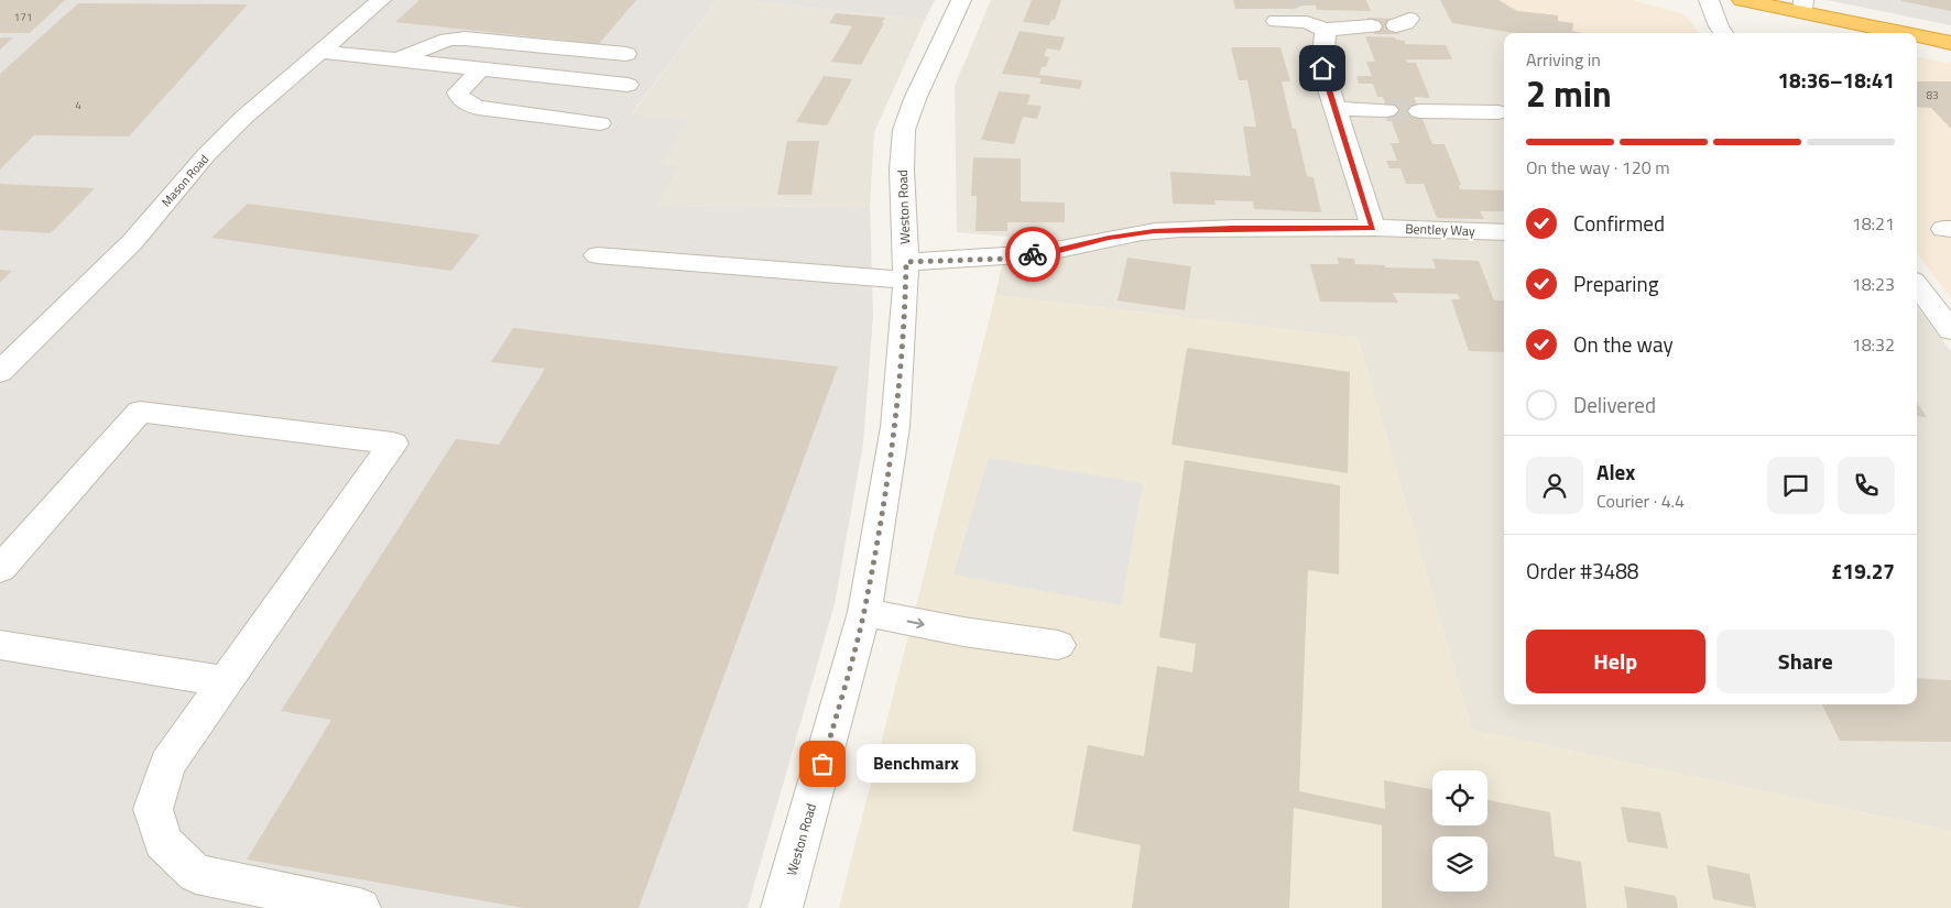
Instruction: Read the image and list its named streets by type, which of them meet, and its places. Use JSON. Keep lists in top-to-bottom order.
{
  "streets": {
    "street": ["Mason Road", "Weston Road", "Bentley Way"]
  },
  "crossings": [
    ["Weston Road", "Bentley Way"]
  ],
  "places": ["Benchmarx"],
  "house_numbers": ["171", "83", "4"],
  "page": {
    "heading": ["2 min", "Arriving in", "18:36–18:41"],
    "panel": [
      "Alex",
      "Courier · 4.4",
      "Order #3488",
      "£19.27"
    ],
    "bar": "On the way · 120 m",
    "list": [
      ["Confirmed", "18:21"],
      ["Preparing", "18:23"],
      ["On the way", "18:32"],
      "Delivered"
    ],
    "buttons": ["Help", "Share"],
    "bubble": "Benchmarx"
  }
}
